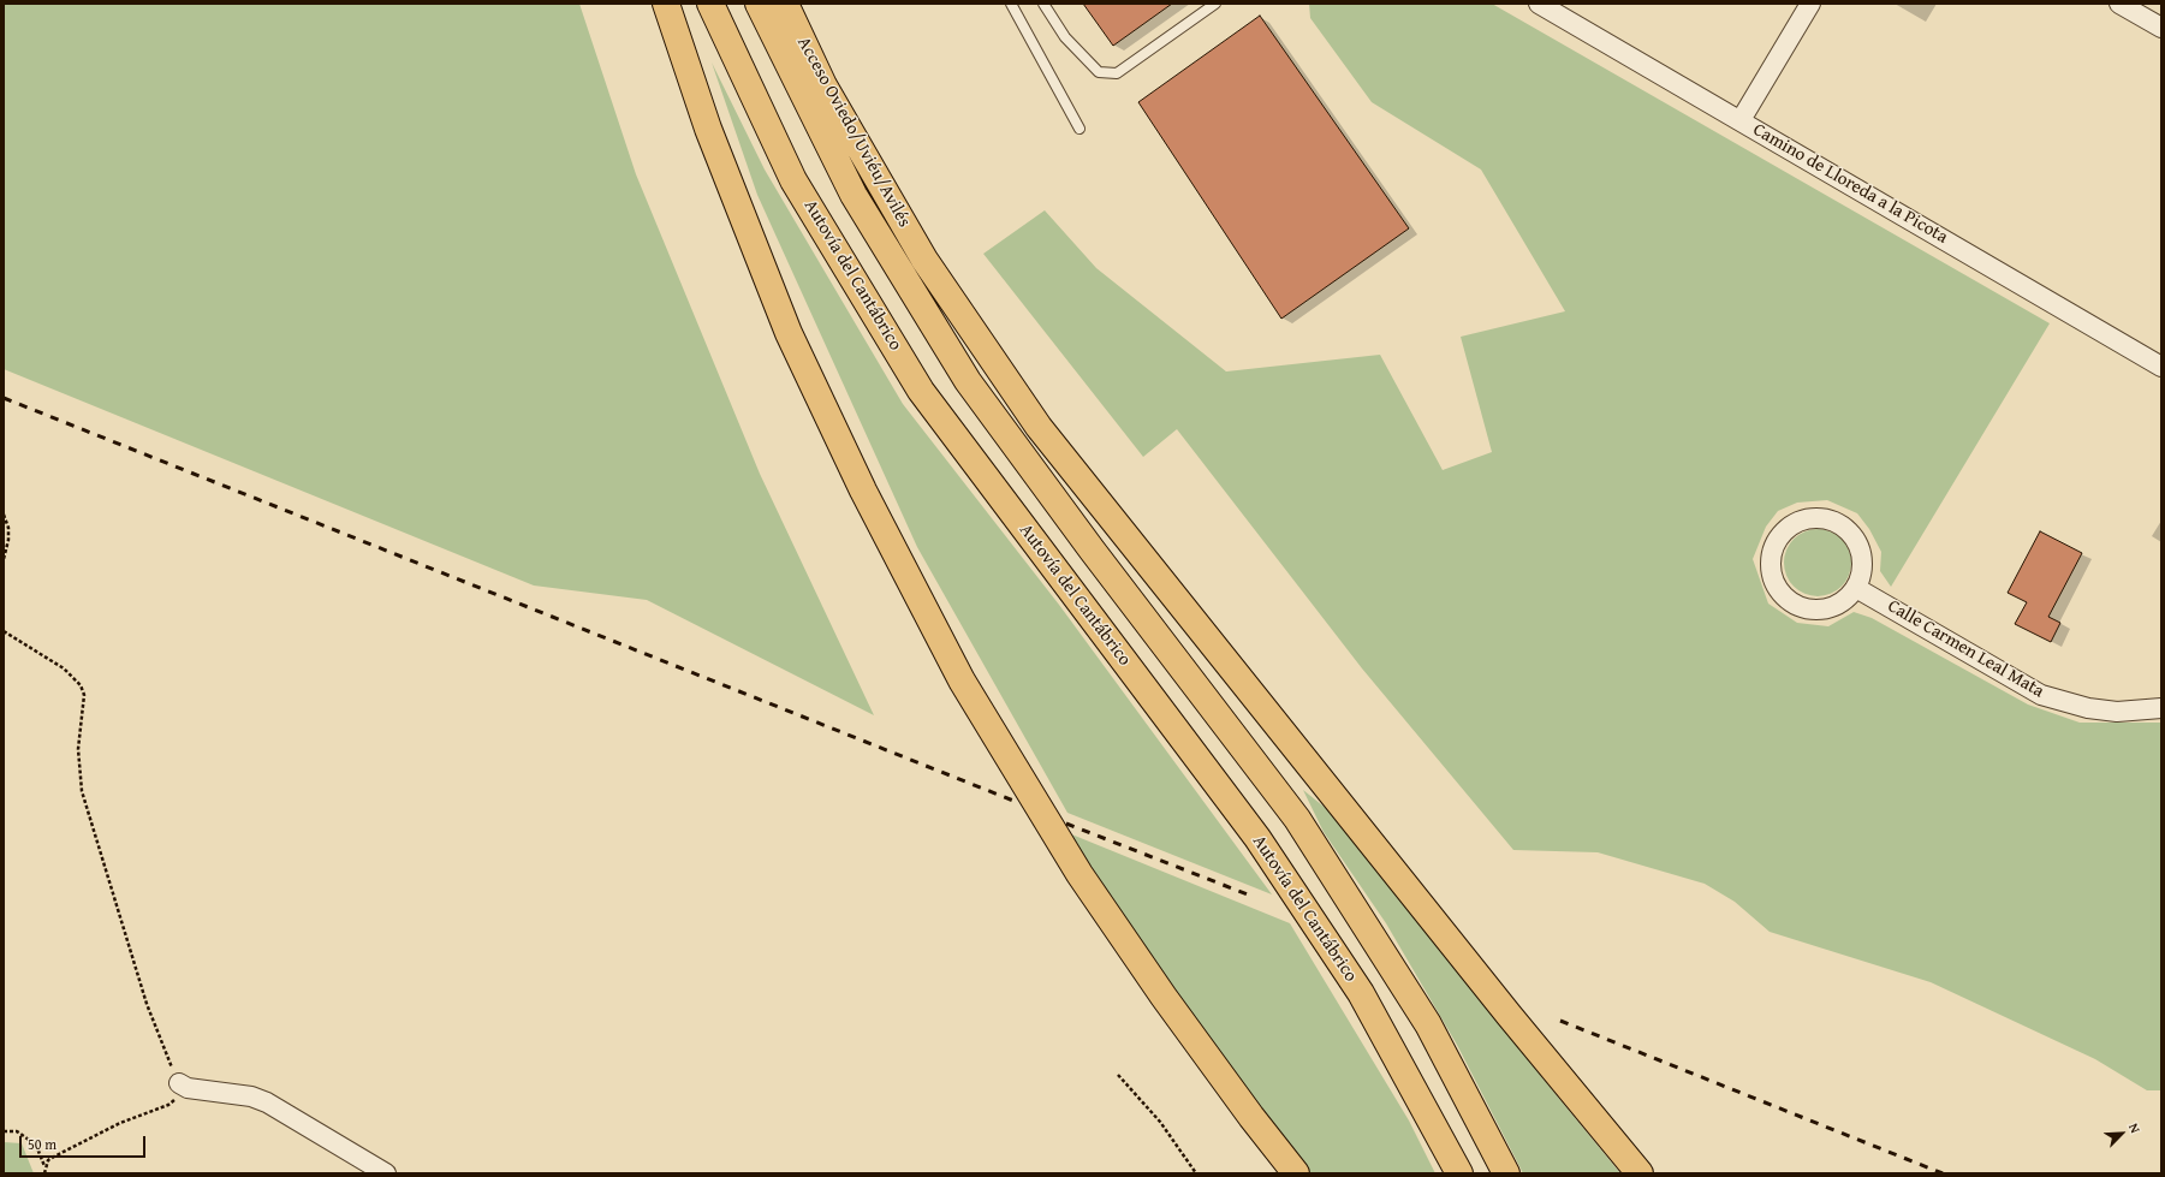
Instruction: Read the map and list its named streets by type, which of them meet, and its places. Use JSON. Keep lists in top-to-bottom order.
{
  "streets": {
    "highway": ["Acceso Oviedo/Uviéu/Avilés", "Autovía del Cantábrico"],
    "street": ["Camino de Lloreda a la Picota", "Calle Carmen Leal Mata"]
  },
  "scale_bar": "50 m",
  "north": "top right"
}
